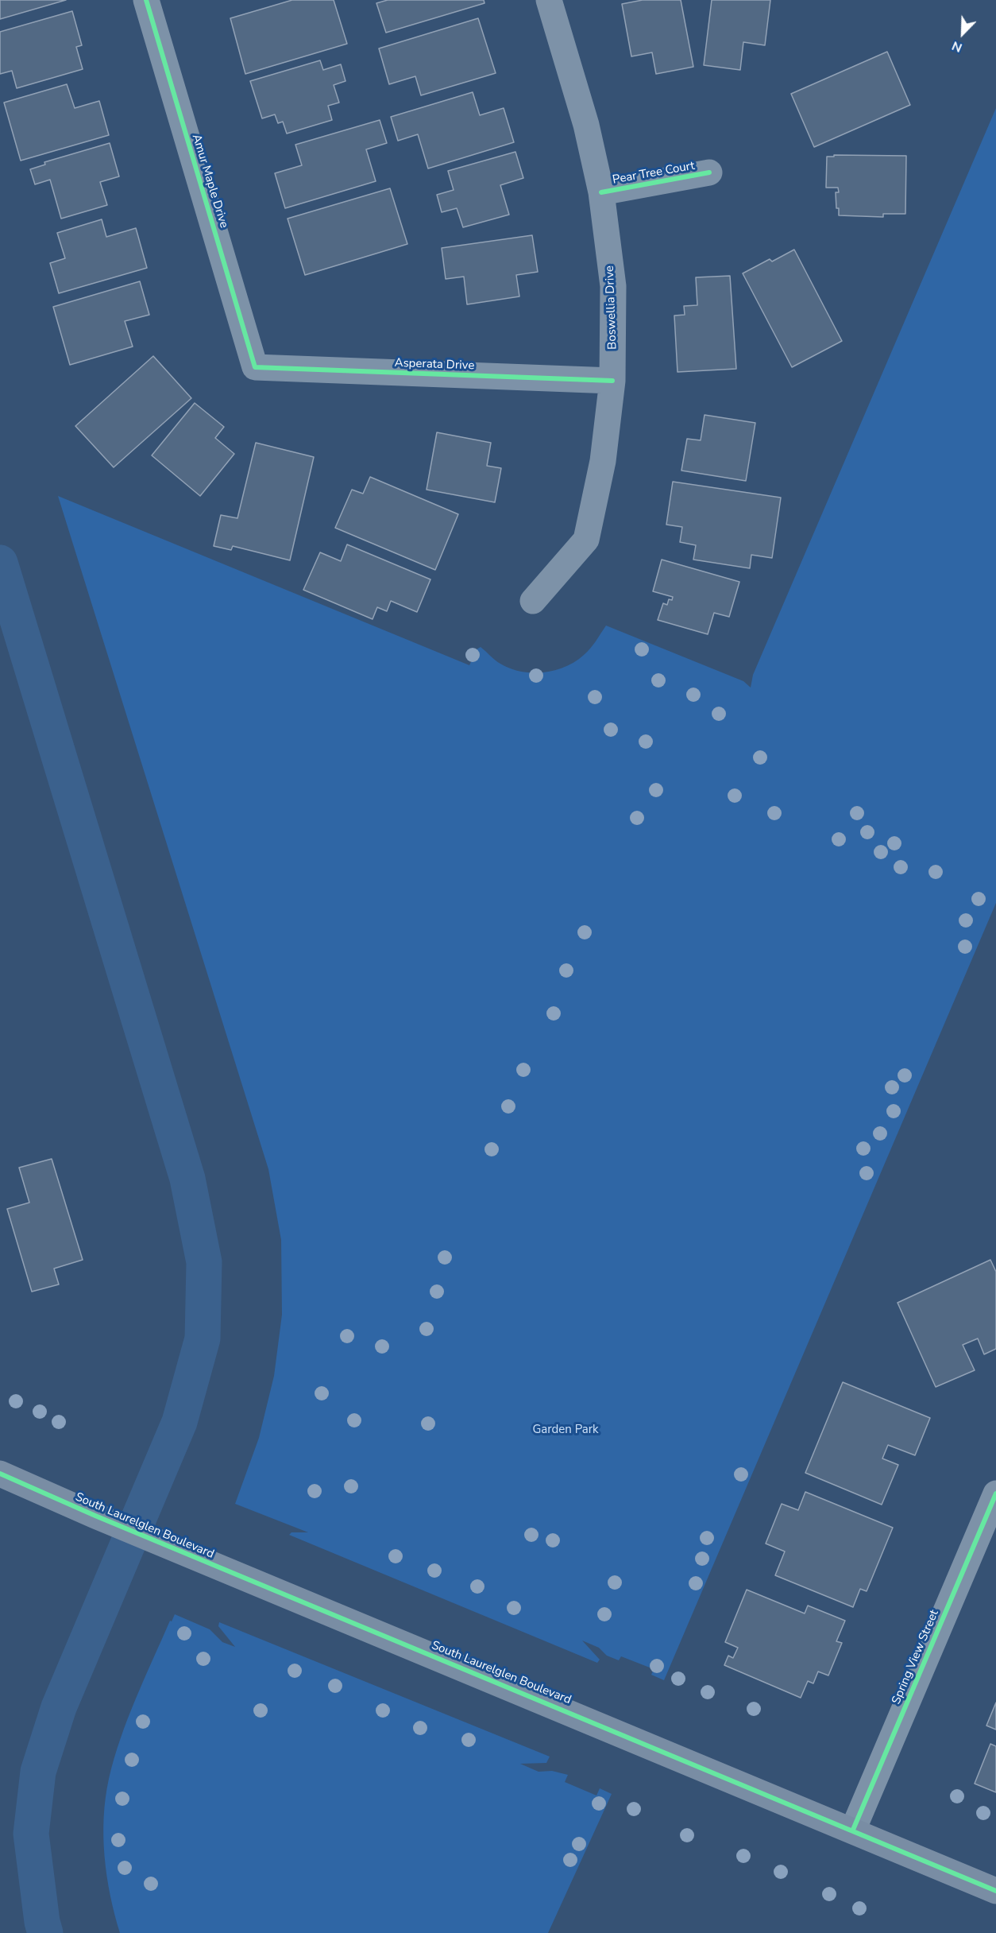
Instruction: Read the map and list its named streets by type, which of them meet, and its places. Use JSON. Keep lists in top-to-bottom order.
{
  "streets": {
    "street": [
      "Pear Tree Court",
      "Amur Maple Drive",
      "Boswellia Drive",
      "Asperata Drive",
      "South Laurelglen Boulevard",
      "Spring View Street"
    ]
  },
  "crossings": [
    ["Pear Tree Court", "Boswellia Drive"],
    ["Amur Maple Drive", "Asperata Drive"],
    ["Boswellia Drive", "Asperata Drive"],
    ["South Laurelglen Boulevard", "Spring View Street"]
  ],
  "parks": ["Garden Park"],
  "north": "bottom left"
}
